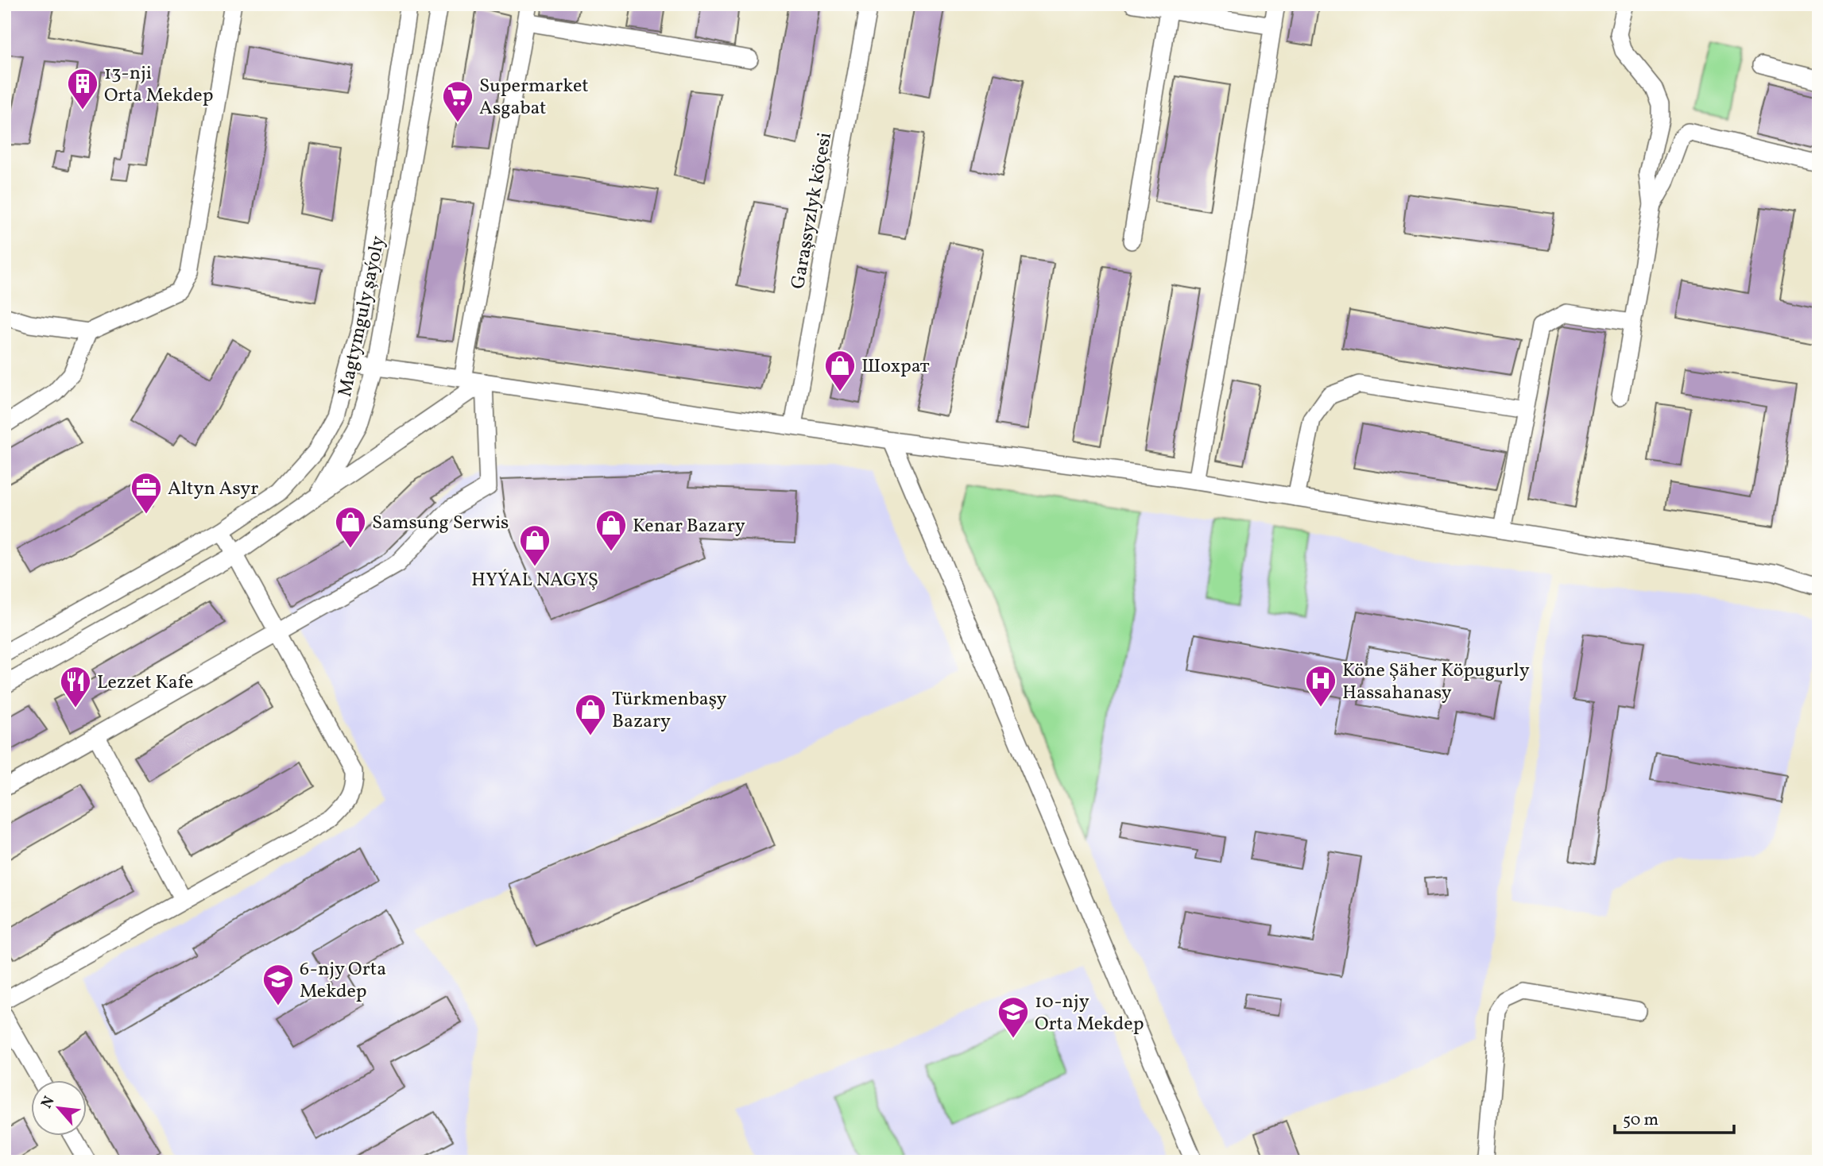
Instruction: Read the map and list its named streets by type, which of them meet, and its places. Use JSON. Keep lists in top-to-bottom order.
{
  "streets": {
    "street": ["Garaşsyzlyk köçesi", "Magtymguly şaýoly"]
  },
  "places": {
    "building": ["13-nji Orta Mekdep"],
    "supermarket": ["Supermarket Asgabat"],
    "shop": [
      "Шохрат",
      "Samsung Serwis",
      "Kenar Bazary",
      "HYÝAL NAGYŞ",
      "Türkmenbaşy Bazary"
    ],
    "office": ["Altyn Asyr"],
    "hospital": ["Köne Şäher Köpugurly Hassahanasy"],
    "restaurant": ["Lezzet Kafe"],
    "school or university": ["6-njy Orta Mekdep", "10-njy Orta Mekdep"]
  },
  "scale_bar": "50 m",
  "north": "top left"
}
